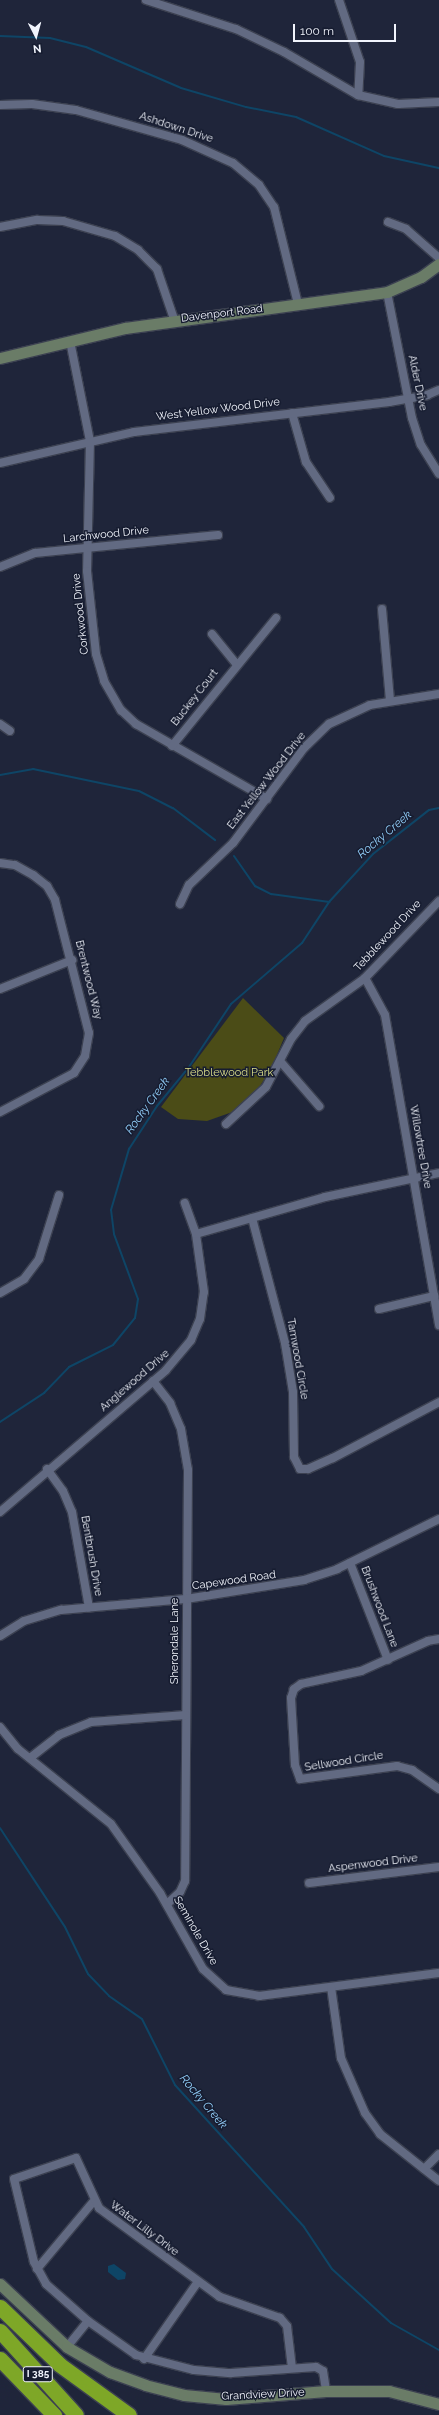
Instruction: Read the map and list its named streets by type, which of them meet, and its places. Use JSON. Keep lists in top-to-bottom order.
{
  "streets": {
    "highway": ["I 385"],
    "street": [
      "Ashdown Drive",
      "Davenport Road",
      "Alder Drive",
      "West Yellow Wood Drive",
      "Larchwood Drive",
      "Corkwood Drive",
      "Buckey Court",
      "East Yellow Wood Drive",
      "Tebblewood Drive",
      "Brentwood Way",
      "Willowtree Drive",
      "Tamwood Circle",
      "Anglewood Drive",
      "Bentbrush Drive",
      "Capewood Road",
      "Brushwood Lane",
      "Sherondale Lane",
      "Sellwood Circle",
      "Aspenwood Drive",
      "Seminole Drive",
      "Water Lilly Drive",
      "Grandview Drive"
    ]
  },
  "crossings": [
    ["Ashdown Drive", "Davenport Road"],
    ["Davenport Road", "Alder Drive"],
    ["Davenport Road", "Corkwood Drive"],
    ["Alder Drive", "West Yellow Wood Drive"],
    ["West Yellow Wood Drive", "Corkwood Drive"],
    ["Larchwood Drive", "Corkwood Drive"],
    ["Corkwood Drive", "Buckey Court"],
    ["Corkwood Drive", "East Yellow Wood Drive"],
    ["Tebblewood Drive", "Willowtree Drive"],
    ["Anglewood Drive", "Bentbrush Drive"],
    ["Anglewood Drive", "Sherondale Lane"],
    ["Bentbrush Drive", "Capewood Road"],
    ["Capewood Road", "Brushwood Lane"],
    ["Capewood Road", "Sherondale Lane"],
    ["Brushwood Lane", "Sellwood Circle"],
    ["Sherondale Lane", "Seminole Drive"],
    ["Water Lilly Drive", "Grandview Drive"]
  ],
  "water": ["Rocky Creek"],
  "parks": ["Tebblewood Park"],
  "scale_bar": "100 m",
  "north": "bottom"
}
